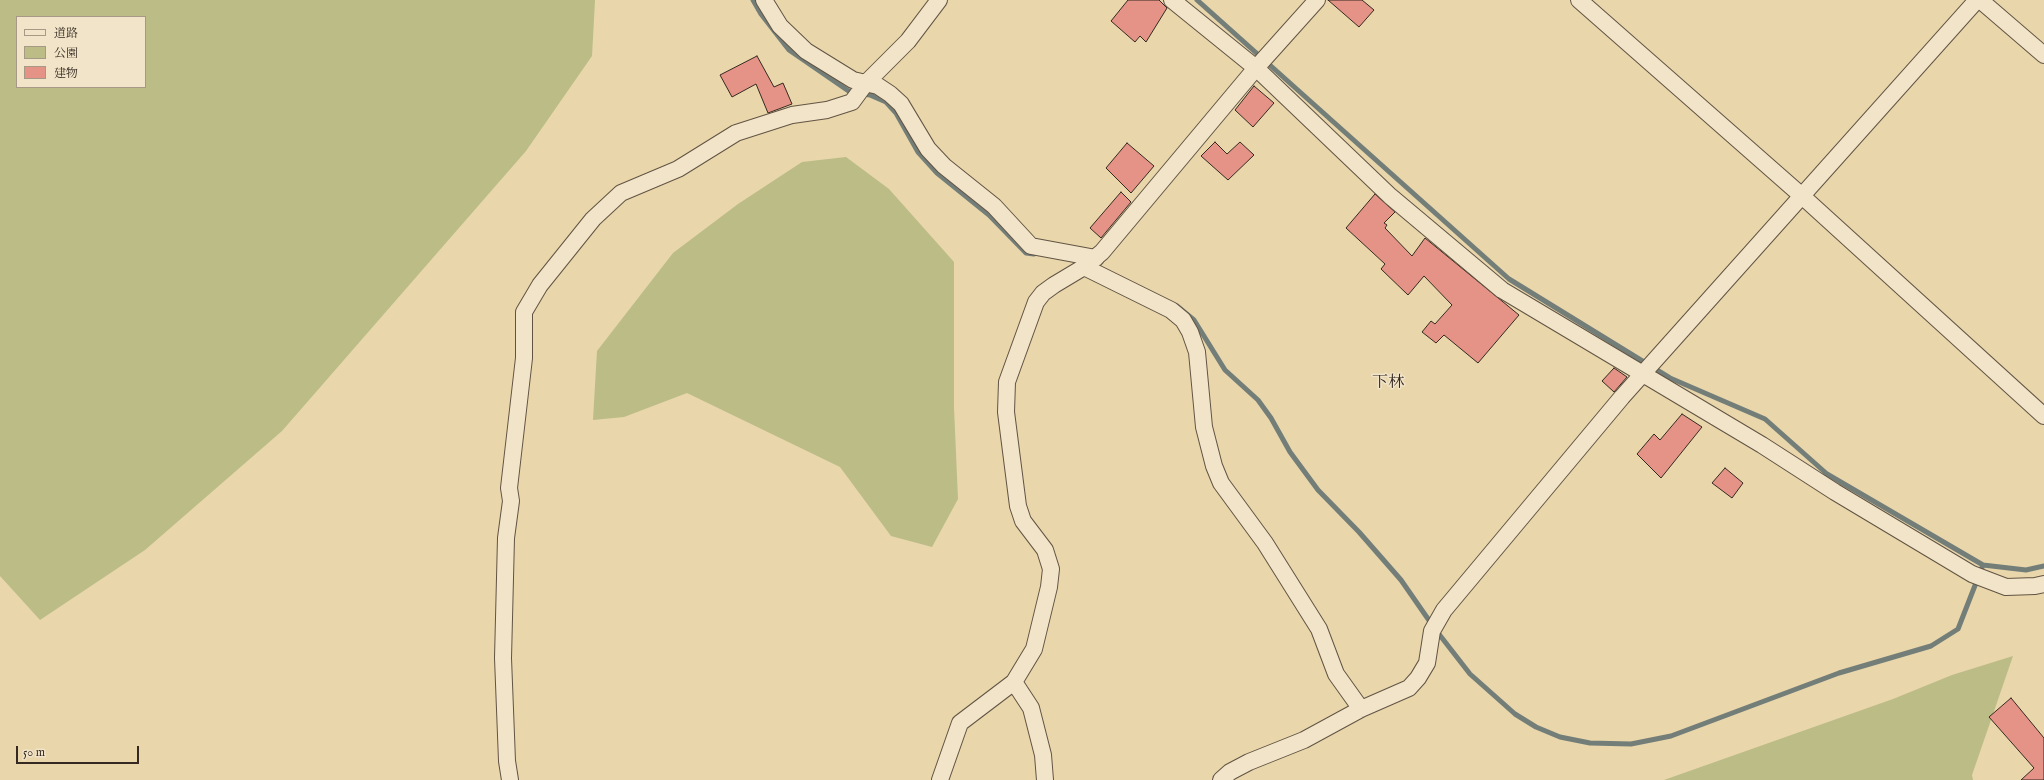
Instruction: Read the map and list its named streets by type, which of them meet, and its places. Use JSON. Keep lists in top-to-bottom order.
{
  "districts": ["下林"],
  "legend": ["道路", "公園", "建物"],
  "scale_bar": "50 m"
}
